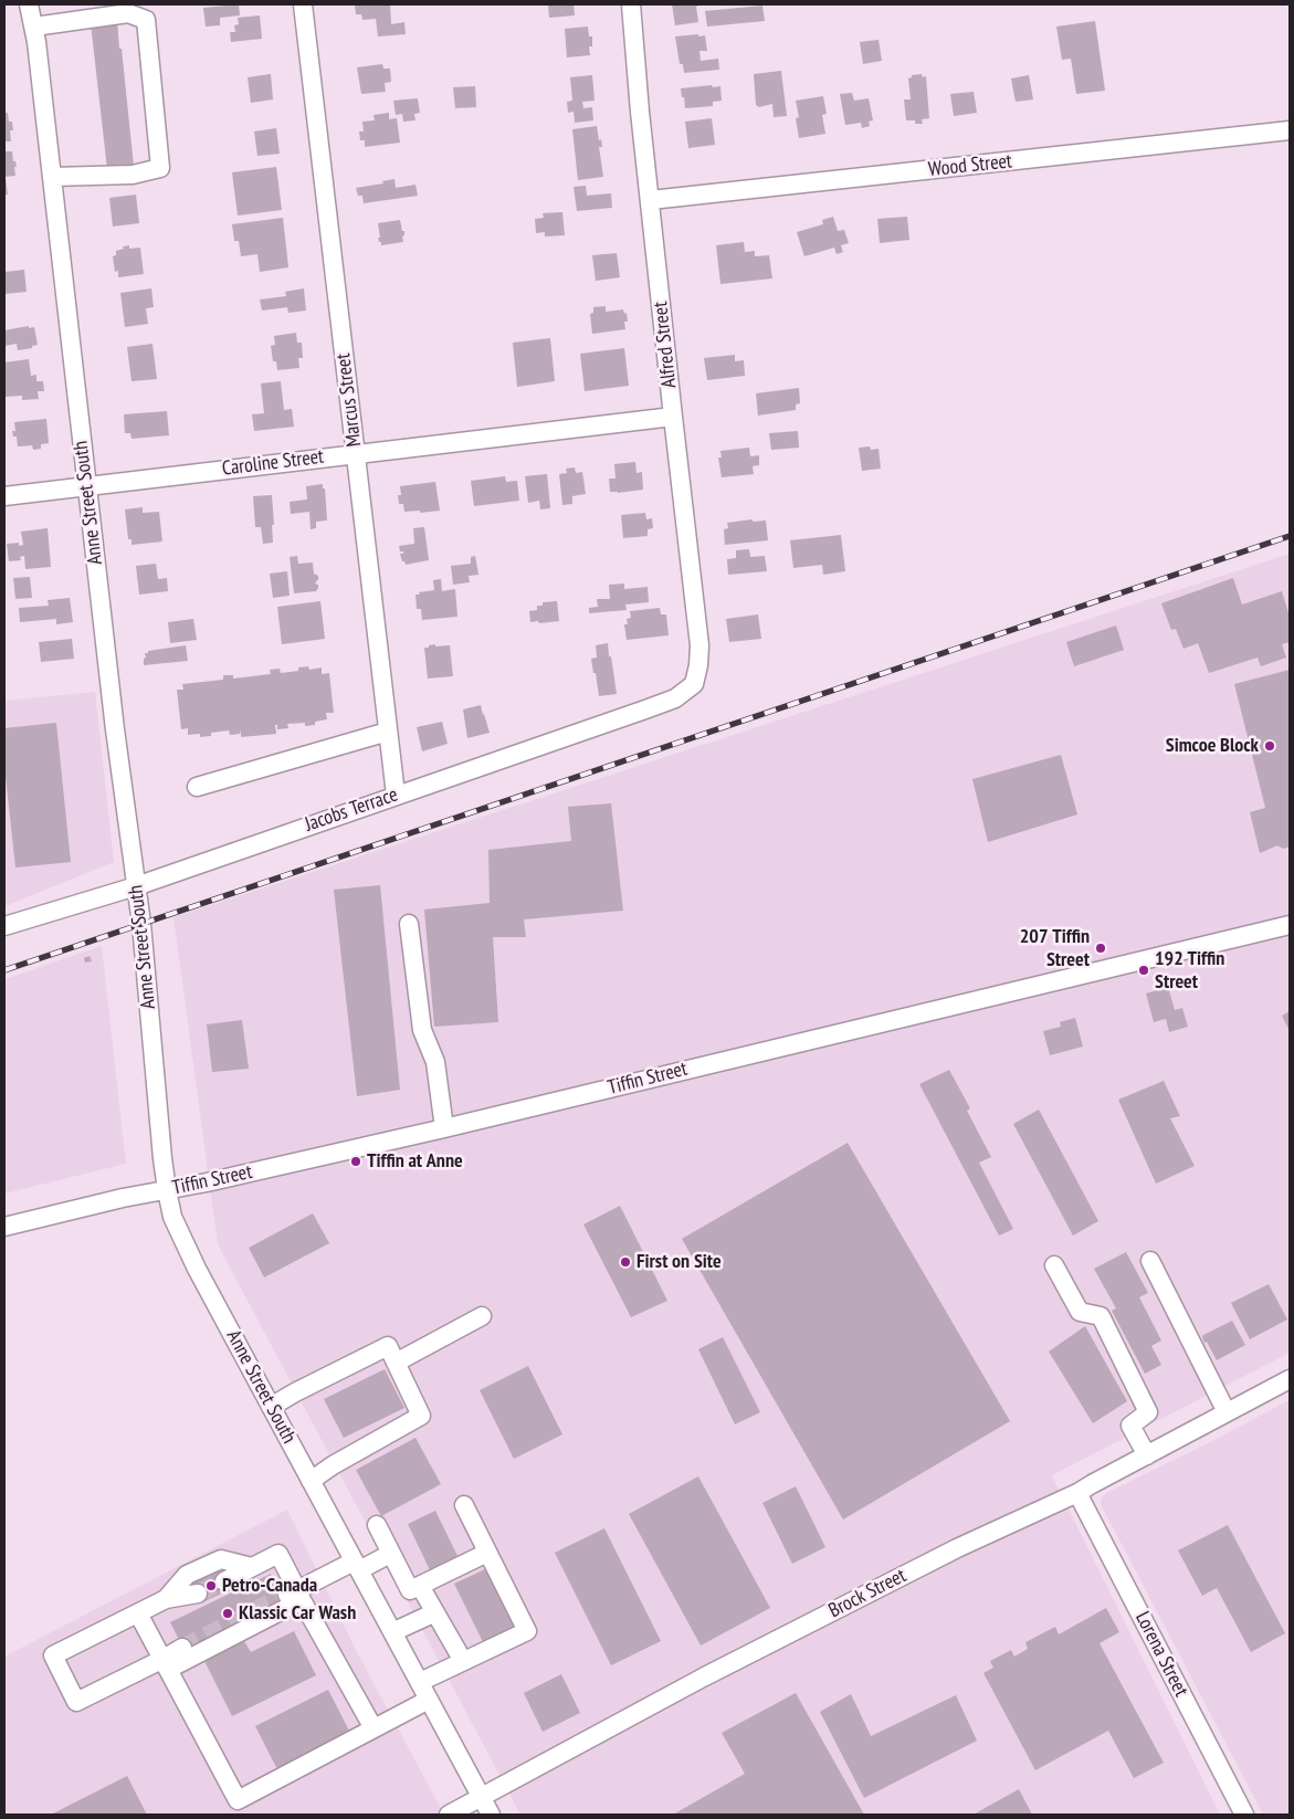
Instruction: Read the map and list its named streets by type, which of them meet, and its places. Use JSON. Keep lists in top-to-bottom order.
{
  "streets": {
    "street": [
      "Wood Street",
      "Alfred Street",
      "Marcus Street",
      "Caroline Street",
      "Anne Street South",
      "Jacobs Terrace",
      "Tiffin Street",
      "Brock Street",
      "Lorena Street"
    ]
  },
  "crossings": [
    ["Wood Street", "Alfred Street"],
    ["Alfred Street", "Caroline Street"],
    ["Alfred Street", "Jacobs Terrace"],
    ["Marcus Street", "Caroline Street"],
    ["Marcus Street", "Jacobs Terrace"],
    ["Caroline Street", "Anne Street South"],
    ["Anne Street South", "Jacobs Terrace"],
    ["Anne Street South", "Tiffin Street"],
    ["Anne Street South", "Brock Street"],
    ["Brock Street", "Lorena Street"]
  ],
  "places": [
    "Simcoe Block",
    "207 Tiffin Street",
    "192 Tiffin Street",
    "Tiffin at Anne",
    "First on Site",
    "Petro-Canada",
    "Klassic Car Wash"
  ]
}
